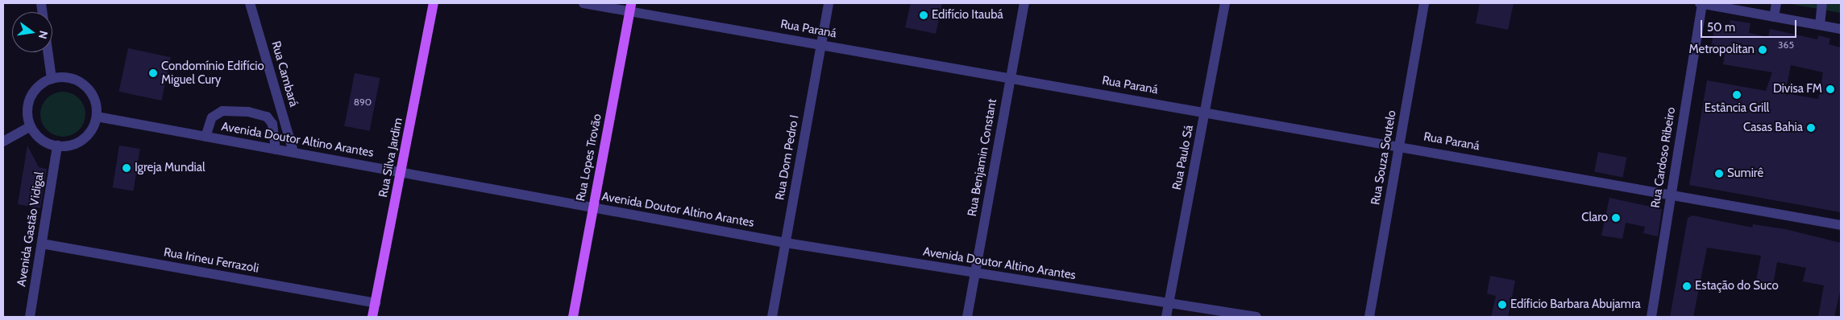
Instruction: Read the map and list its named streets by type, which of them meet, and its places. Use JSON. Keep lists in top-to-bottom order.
{
  "streets": {
    "main road": ["Rua Silva Jardim", "Rua Lopes Trovão"],
    "street": [
      "Rua Paraná",
      "Rua Cambará",
      "Avenida Doutor Altino Arantes",
      "Rua Dom Pedro I",
      "Rua Benjamin Constant",
      "Rua Paulo Sá",
      "Rua Souza Soutelo",
      "Rua Cardoso Ribeiro",
      "Avenida Gastão Vidigal",
      "Rua Irineu Ferrazoli"
    ]
  },
  "crossings": [
    ["Rua Paraná", "Rua Lopes Trovão"],
    ["Rua Paraná", "Rua Dom Pedro I"],
    ["Rua Paraná", "Rua Benjamin Constant"],
    ["Rua Paraná", "Rua Paulo Sá"],
    ["Rua Paraná", "Rua Souza Soutelo"],
    ["Rua Paraná", "Rua Cardoso Ribeiro"],
    ["Rua Cambará", "Avenida Doutor Altino Arantes"],
    ["Avenida Doutor Altino Arantes", "Rua Silva Jardim"],
    ["Avenida Doutor Altino Arantes", "Rua Lopes Trovão"],
    ["Avenida Doutor Altino Arantes", "Rua Dom Pedro I"],
    ["Avenida Doutor Altino Arantes", "Rua Benjamin Constant"],
    ["Avenida Doutor Altino Arantes", "Rua Paulo Sá"],
    ["Avenida Doutor Altino Arantes", "Avenida Gastão Vidigal"],
    ["Rua Silva Jardim", "Rua Irineu Ferrazoli"],
    ["Avenida Gastão Vidigal", "Rua Irineu Ferrazoli"]
  ],
  "places": [
    "Edifício Itaubá",
    "Metropolitan",
    "Condomínio Edifício Miguel Cury",
    "Divisa FM",
    "Estância Grill",
    "Casas Bahia",
    "Igreja Mundial",
    "Sumirê",
    "Claro",
    "Estação do Suco",
    "Edíficio Barbara Abujamra"
  ],
  "house_numbers": ["365", "890"],
  "scale_bar": "50 m",
  "north": "right"
}
